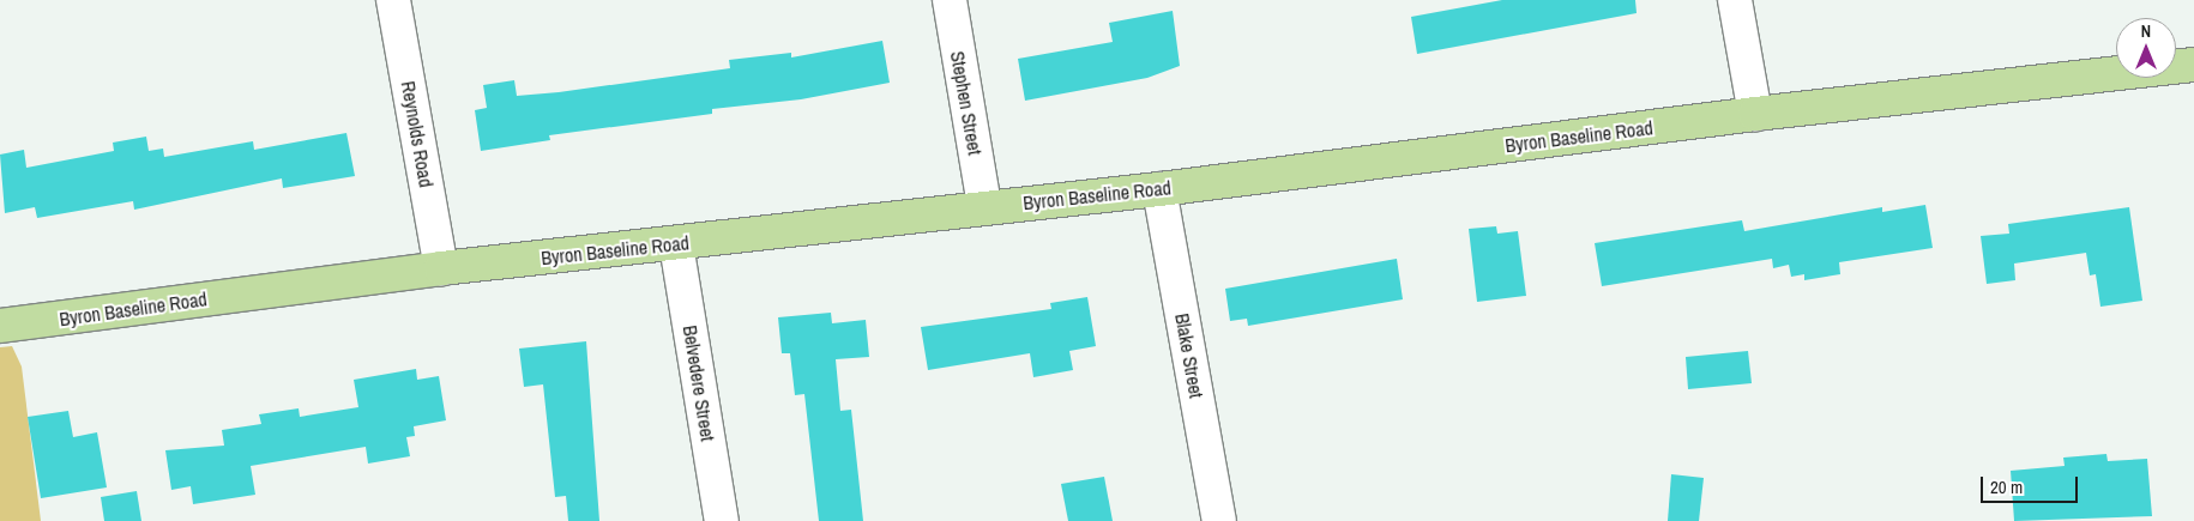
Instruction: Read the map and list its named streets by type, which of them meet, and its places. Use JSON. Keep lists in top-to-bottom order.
{
  "streets": {
    "main road": ["Byron Baseline Road"],
    "street": [
      "Stephen Street",
      "Reynolds Road",
      "Blake Street",
      "Belvedere Street"
    ]
  },
  "crossings": [
    ["Stephen Street", "Byron Baseline Road"],
    ["Reynolds Road", "Byron Baseline Road"],
    ["Byron Baseline Road", "Blake Street"],
    ["Byron Baseline Road", "Belvedere Street"]
  ],
  "scale_bar": "20 m",
  "north": "top"
}
